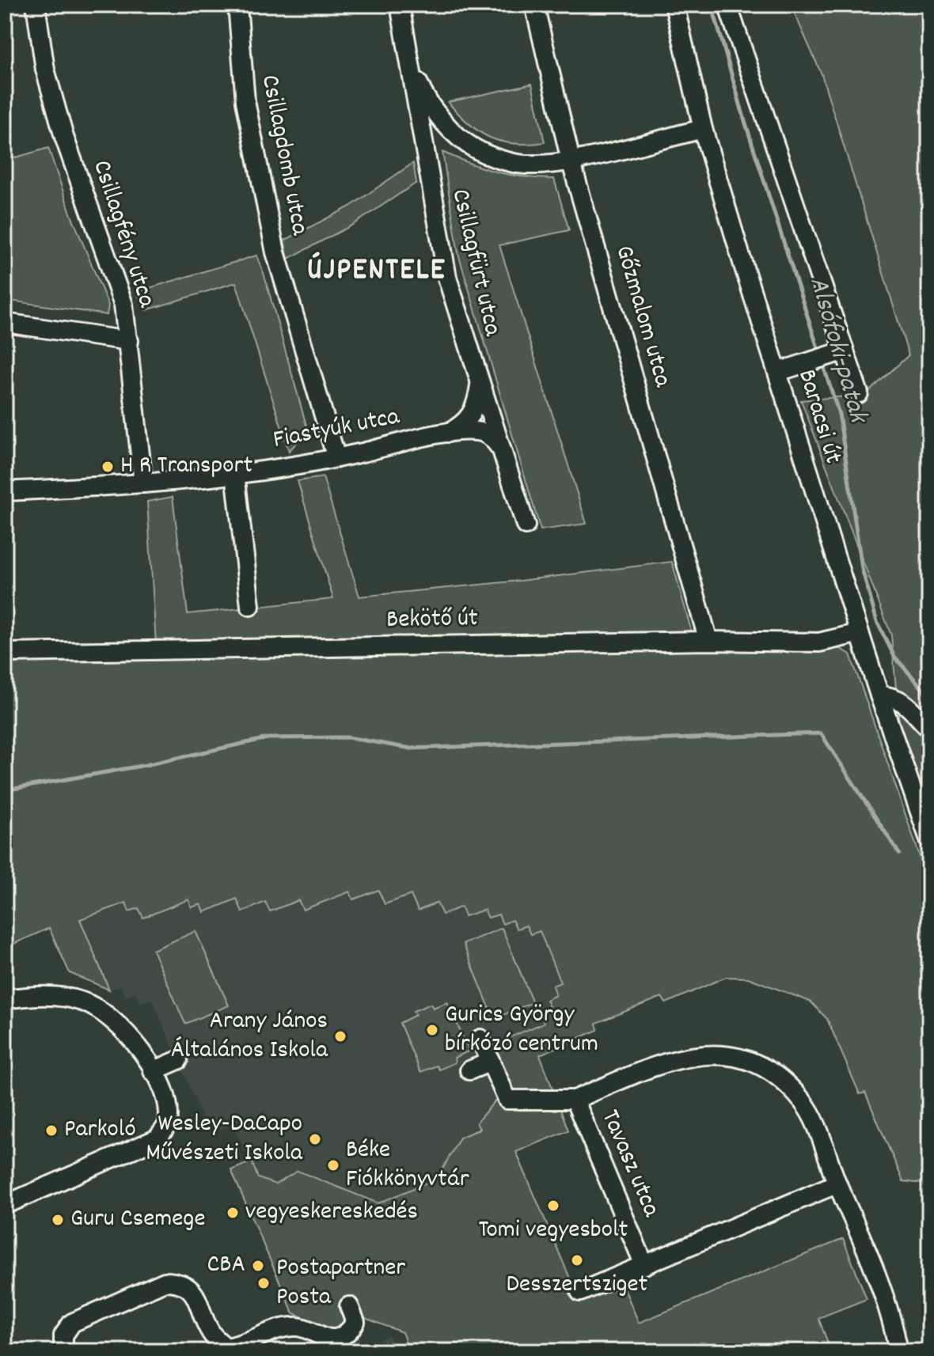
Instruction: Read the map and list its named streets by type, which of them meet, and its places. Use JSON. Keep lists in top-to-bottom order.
{
  "streets": {
    "street": [
      "Csillagdomb utca",
      "Csillagfény utca",
      "Csillagfürt utca",
      "Gőzmalom utca",
      "Baracsi út",
      "Fiastyúk utca",
      "Bekötő út",
      "Tavasz utca"
    ]
  },
  "crossings": [
    ["Csillagdomb utca", "Fiastyúk utca"],
    ["Csillagfény utca", "Fiastyúk utca"],
    ["Csillagfürt utca", "Fiastyúk utca"],
    ["Gőzmalom utca", "Bekötő út"],
    ["Baracsi út", "Bekötő út"]
  ],
  "districts": ["ÚJPENTELE"],
  "water": ["Alsófoki-patak"],
  "places": [
    "H R Transport",
    "Gurics György bírkózó centrum",
    "Arany János Általános Iskola",
    "Parkoló",
    "Wesley-DaCapo Művészeti Iskola",
    "Béke Fiókkönyvtár",
    "Tomi vegyesbolt",
    "vegyeskereskedés",
    "Guru Csemege",
    "Desszertsziget",
    "CBA",
    "Postapartner Posta"
  ]
}
